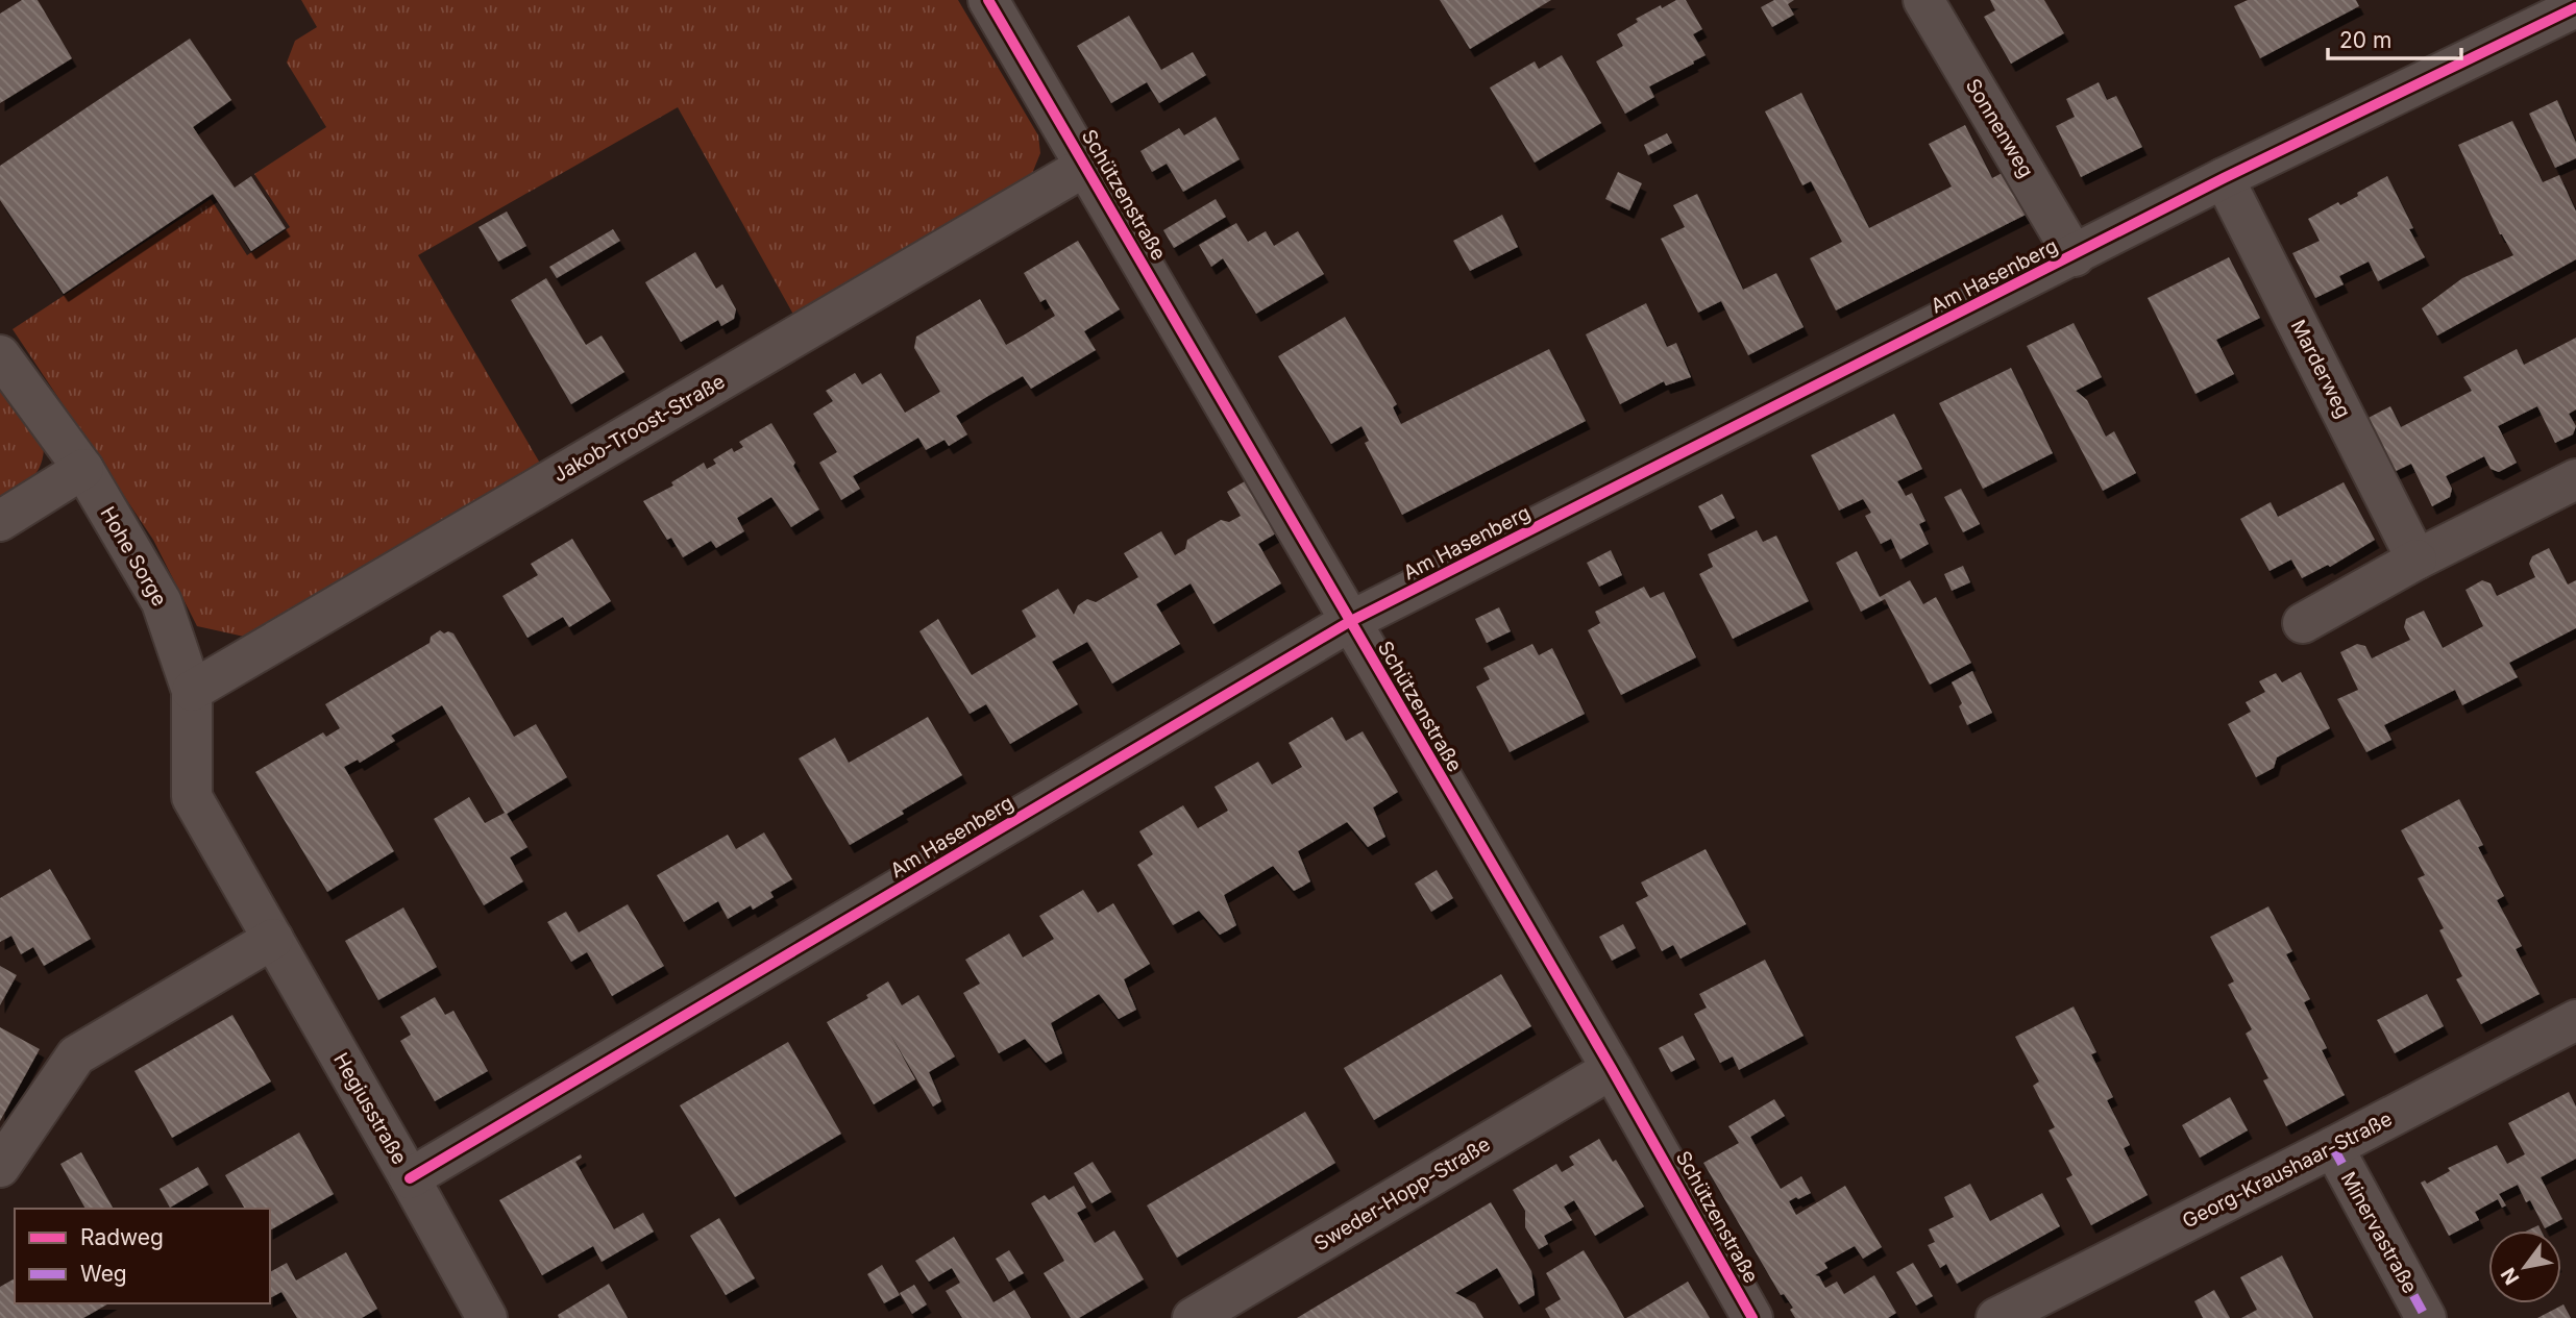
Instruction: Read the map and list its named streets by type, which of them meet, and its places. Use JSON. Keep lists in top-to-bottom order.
{
  "streets": {
    "street": [
      "Sonnenweg",
      "Schützenstraße",
      "Am Hasenberg",
      "Marderweg",
      "Jakob-Troost-Straße",
      "Hohe Sorge",
      "Hegiusstraße",
      "Georg-Kraushaar-Straße",
      "Sweder-Hopp-Straße",
      "Minervastraße"
    ]
  },
  "crossings": [
    ["Sonnenweg", "Am Hasenberg"],
    ["Schützenstraße", "Am Hasenberg"],
    ["Schützenstraße", "Jakob-Troost-Straße"],
    ["Schützenstraße", "Sweder-Hopp-Straße"],
    ["Am Hasenberg", "Marderweg"],
    ["Am Hasenberg", "Hegiusstraße"],
    ["Jakob-Troost-Straße", "Hohe Sorge"],
    ["Hohe Sorge", "Hegiusstraße"],
    ["Georg-Kraushaar-Straße", "Minervastraße"]
  ],
  "legend": ["Radweg", "Weg"],
  "scale_bar": "20 m",
  "north": "bottom left"
}
